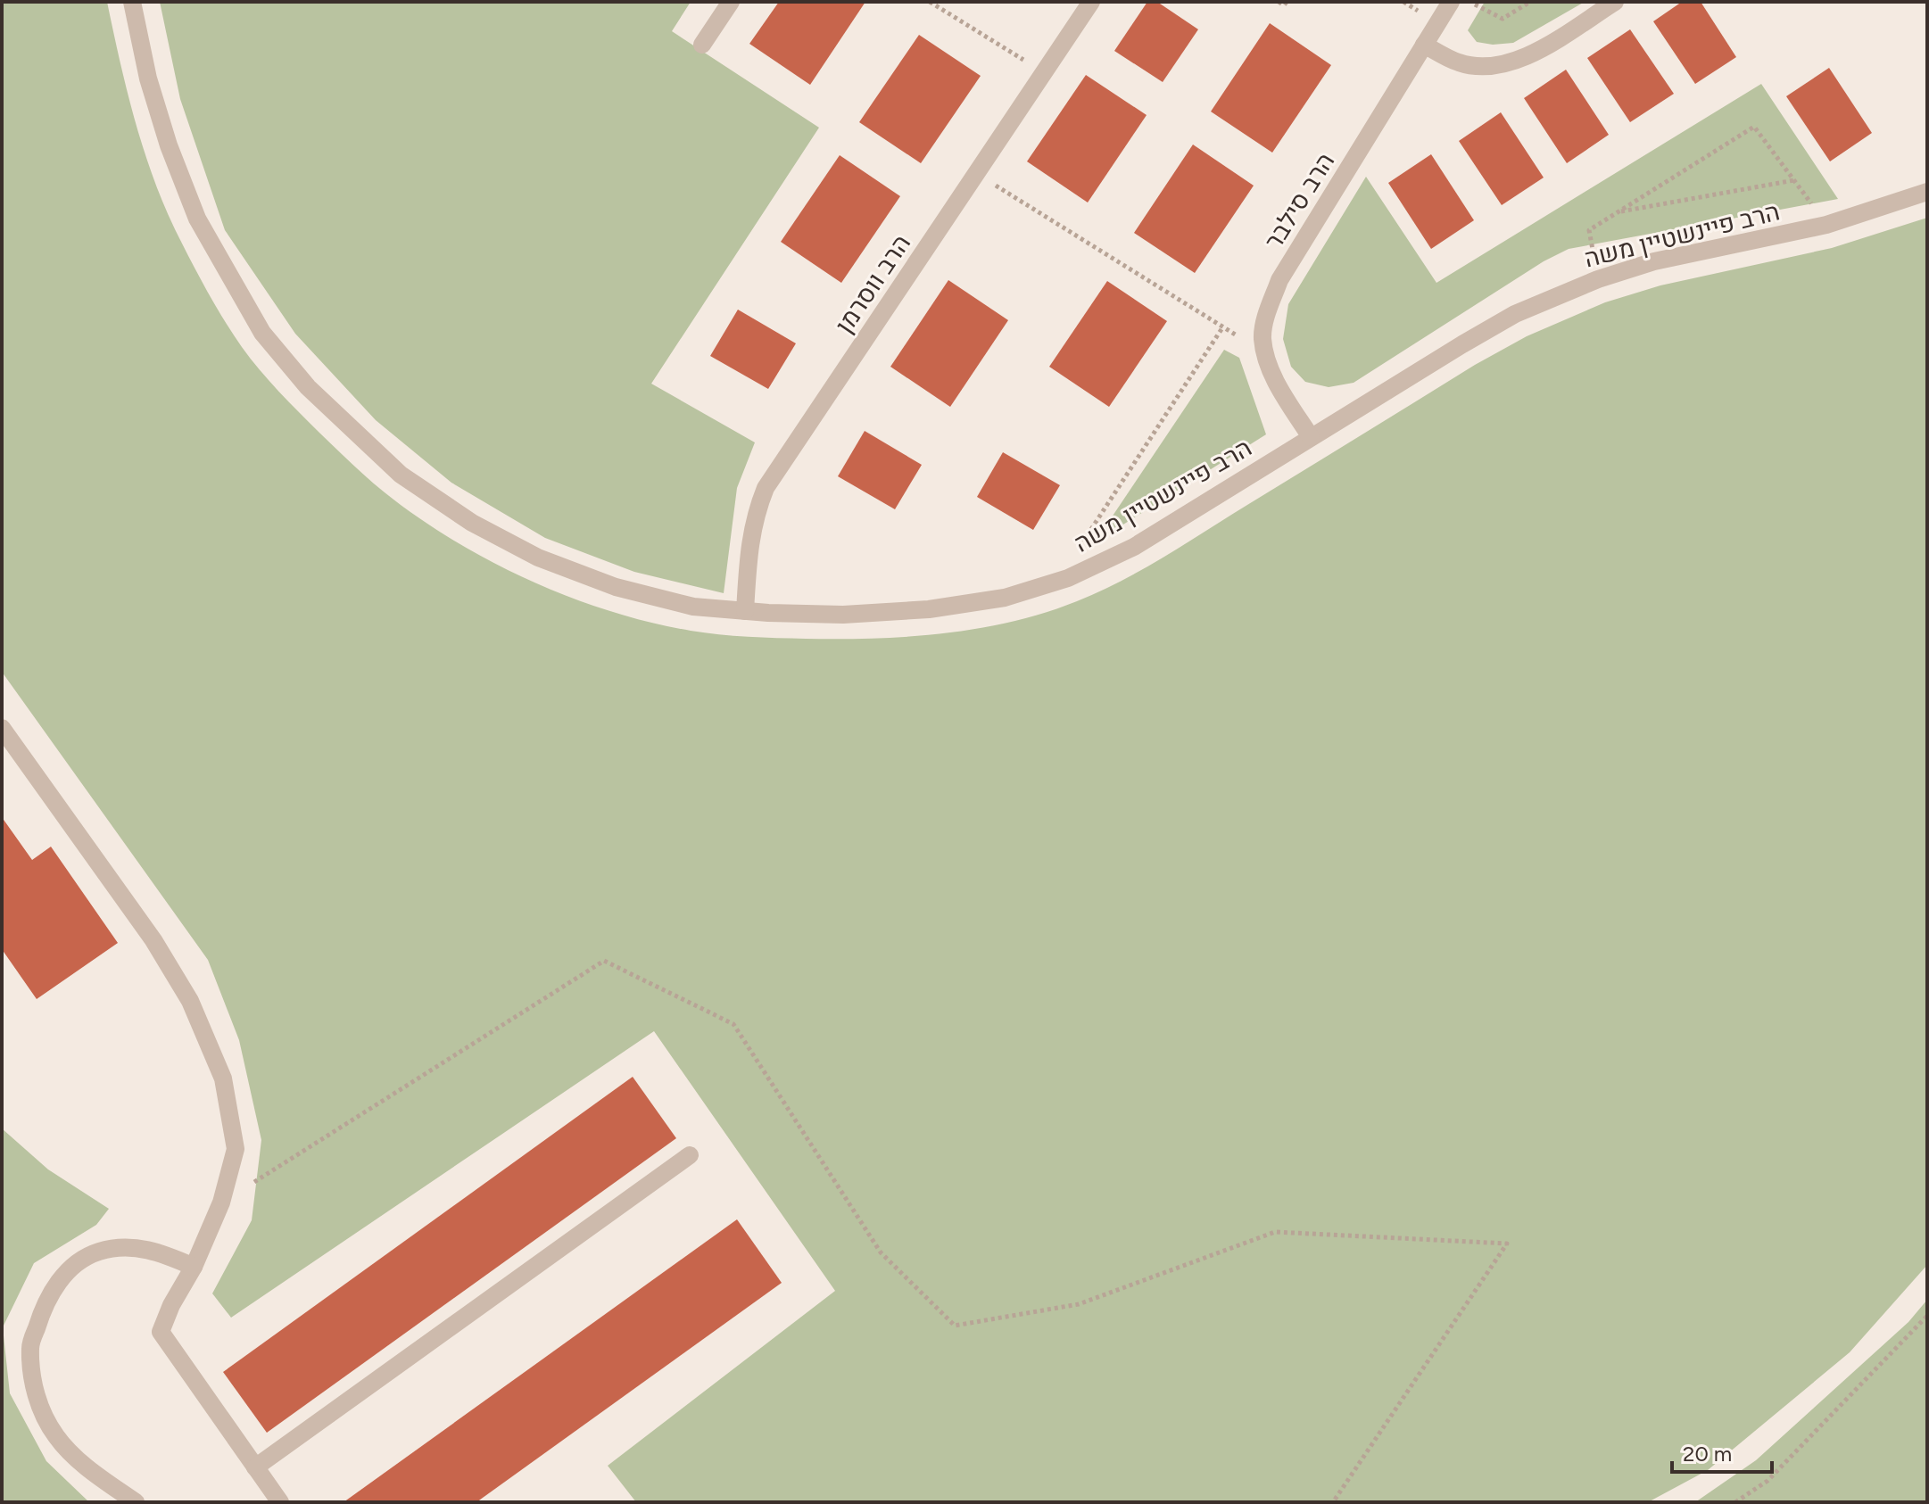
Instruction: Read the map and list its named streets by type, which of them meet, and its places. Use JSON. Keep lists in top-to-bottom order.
{
  "streets": {
    "street": ["הרב סילבר", "הרב פיינשטיין משה", "הרב ווסרמן"]
  },
  "crossings": [
    ["הרב סילבר", "הרב פיינשטיין משה"],
    ["הרב פיינשטיין משה", "הרב ווסרמן"]
  ],
  "scale_bar": "20 m"
}
